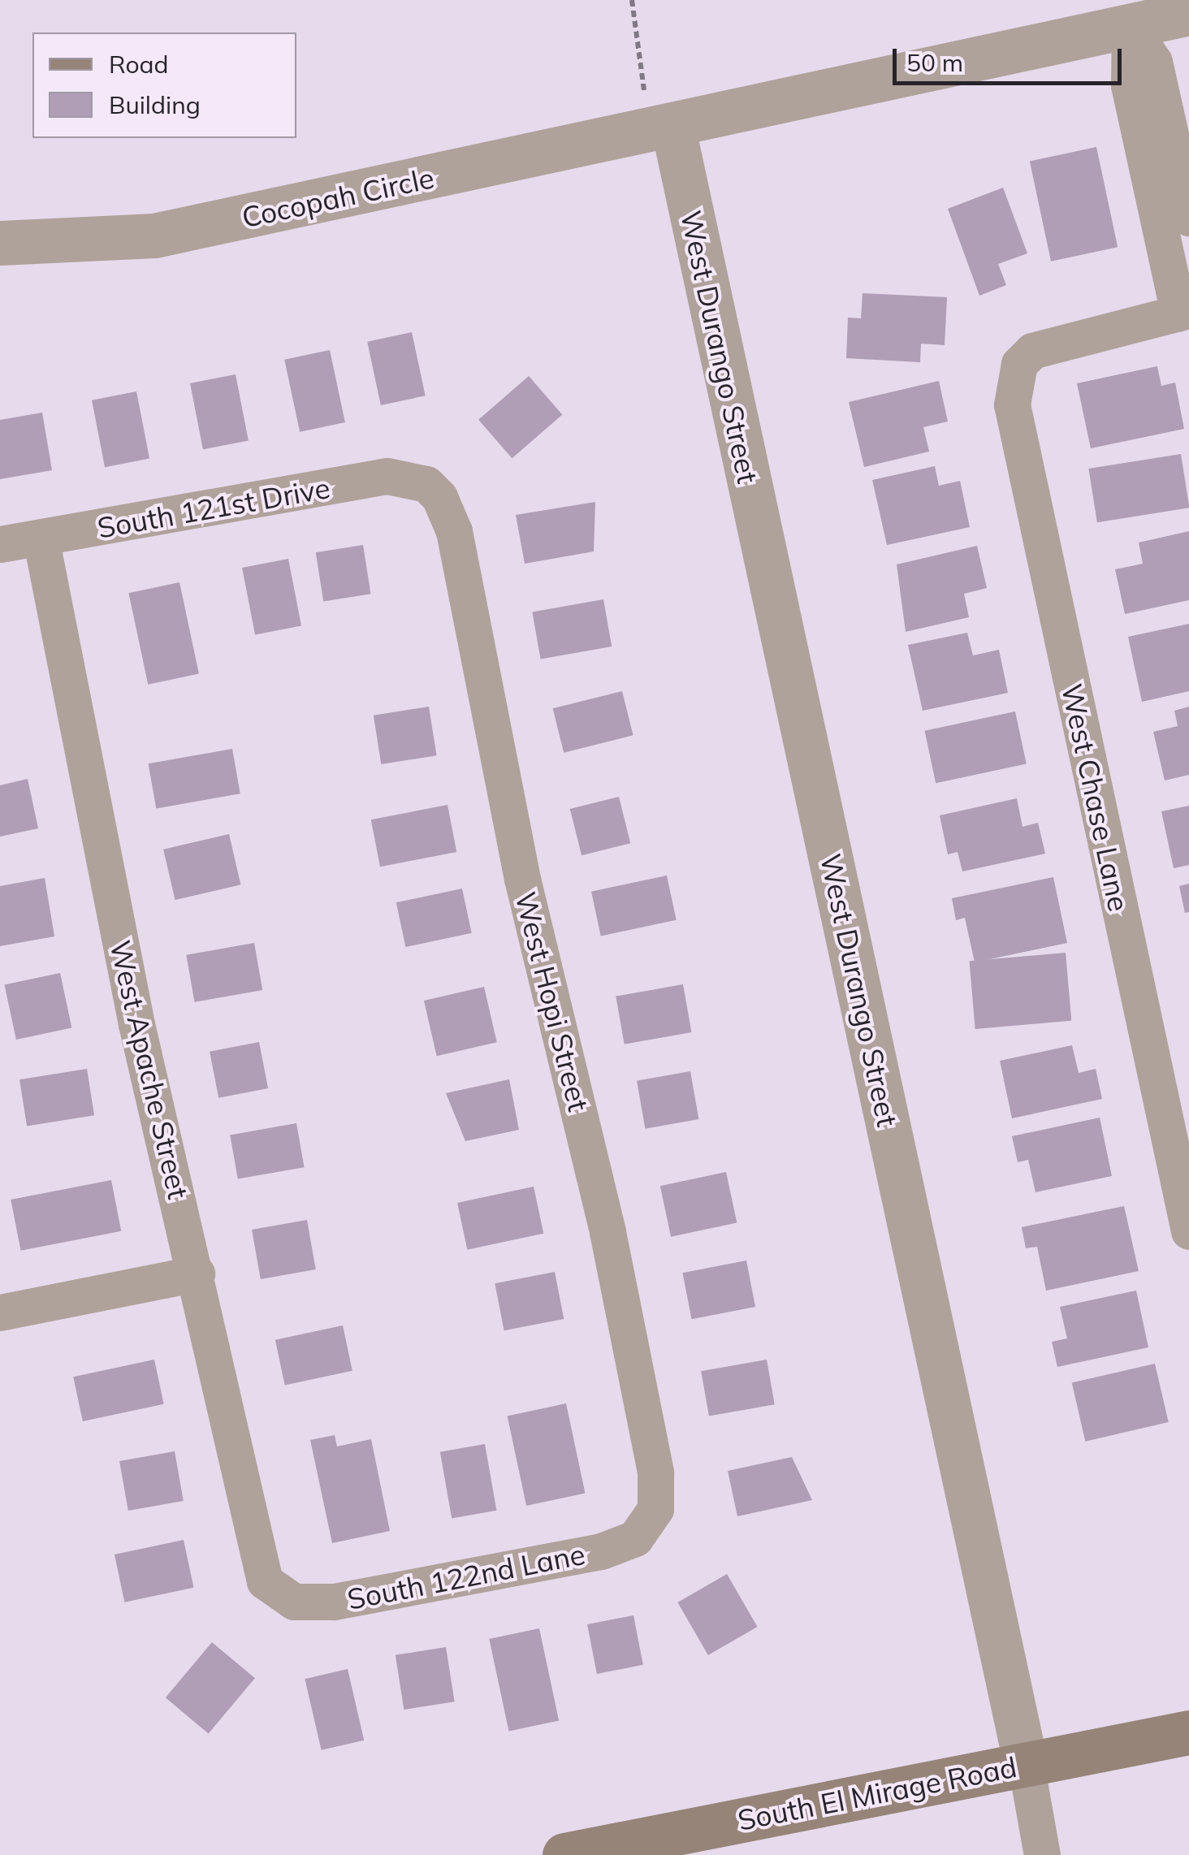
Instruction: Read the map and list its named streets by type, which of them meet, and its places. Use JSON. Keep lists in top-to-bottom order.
{
  "streets": {
    "main road": ["South El Mirage Road"],
    "street": [
      "Cocopah Circle",
      "West Durango Street",
      "South 121st Drive",
      "West Chase Lane",
      "West Hopi Street",
      "West Apache Street",
      "South 122nd Lane"
    ]
  },
  "crossings": [
    ["Cocopah Circle", "West Durango Street"],
    ["West Durango Street", "South El Mirage Road"],
    ["South 121st Drive", "West Hopi Street"],
    ["South 121st Drive", "West Apache Street"],
    ["West Hopi Street", "South 122nd Lane"],
    ["West Apache Street", "South 122nd Lane"]
  ],
  "legend": ["Road", "Building"],
  "scale_bar": "50 m"
}
